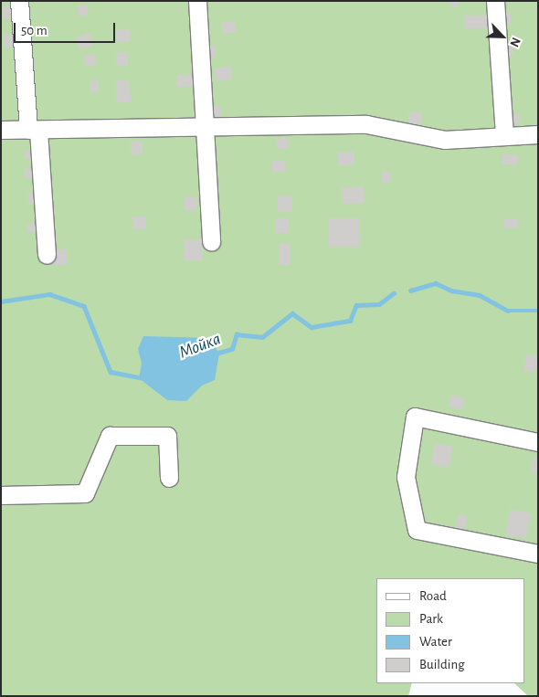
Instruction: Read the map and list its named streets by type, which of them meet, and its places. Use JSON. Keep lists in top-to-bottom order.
{
  "water": ["Мойка"],
  "legend": [
    "Road",
    "Park",
    "Water",
    "Building"
  ],
  "scale_bar": "50 m",
  "north": "bottom right"
}
